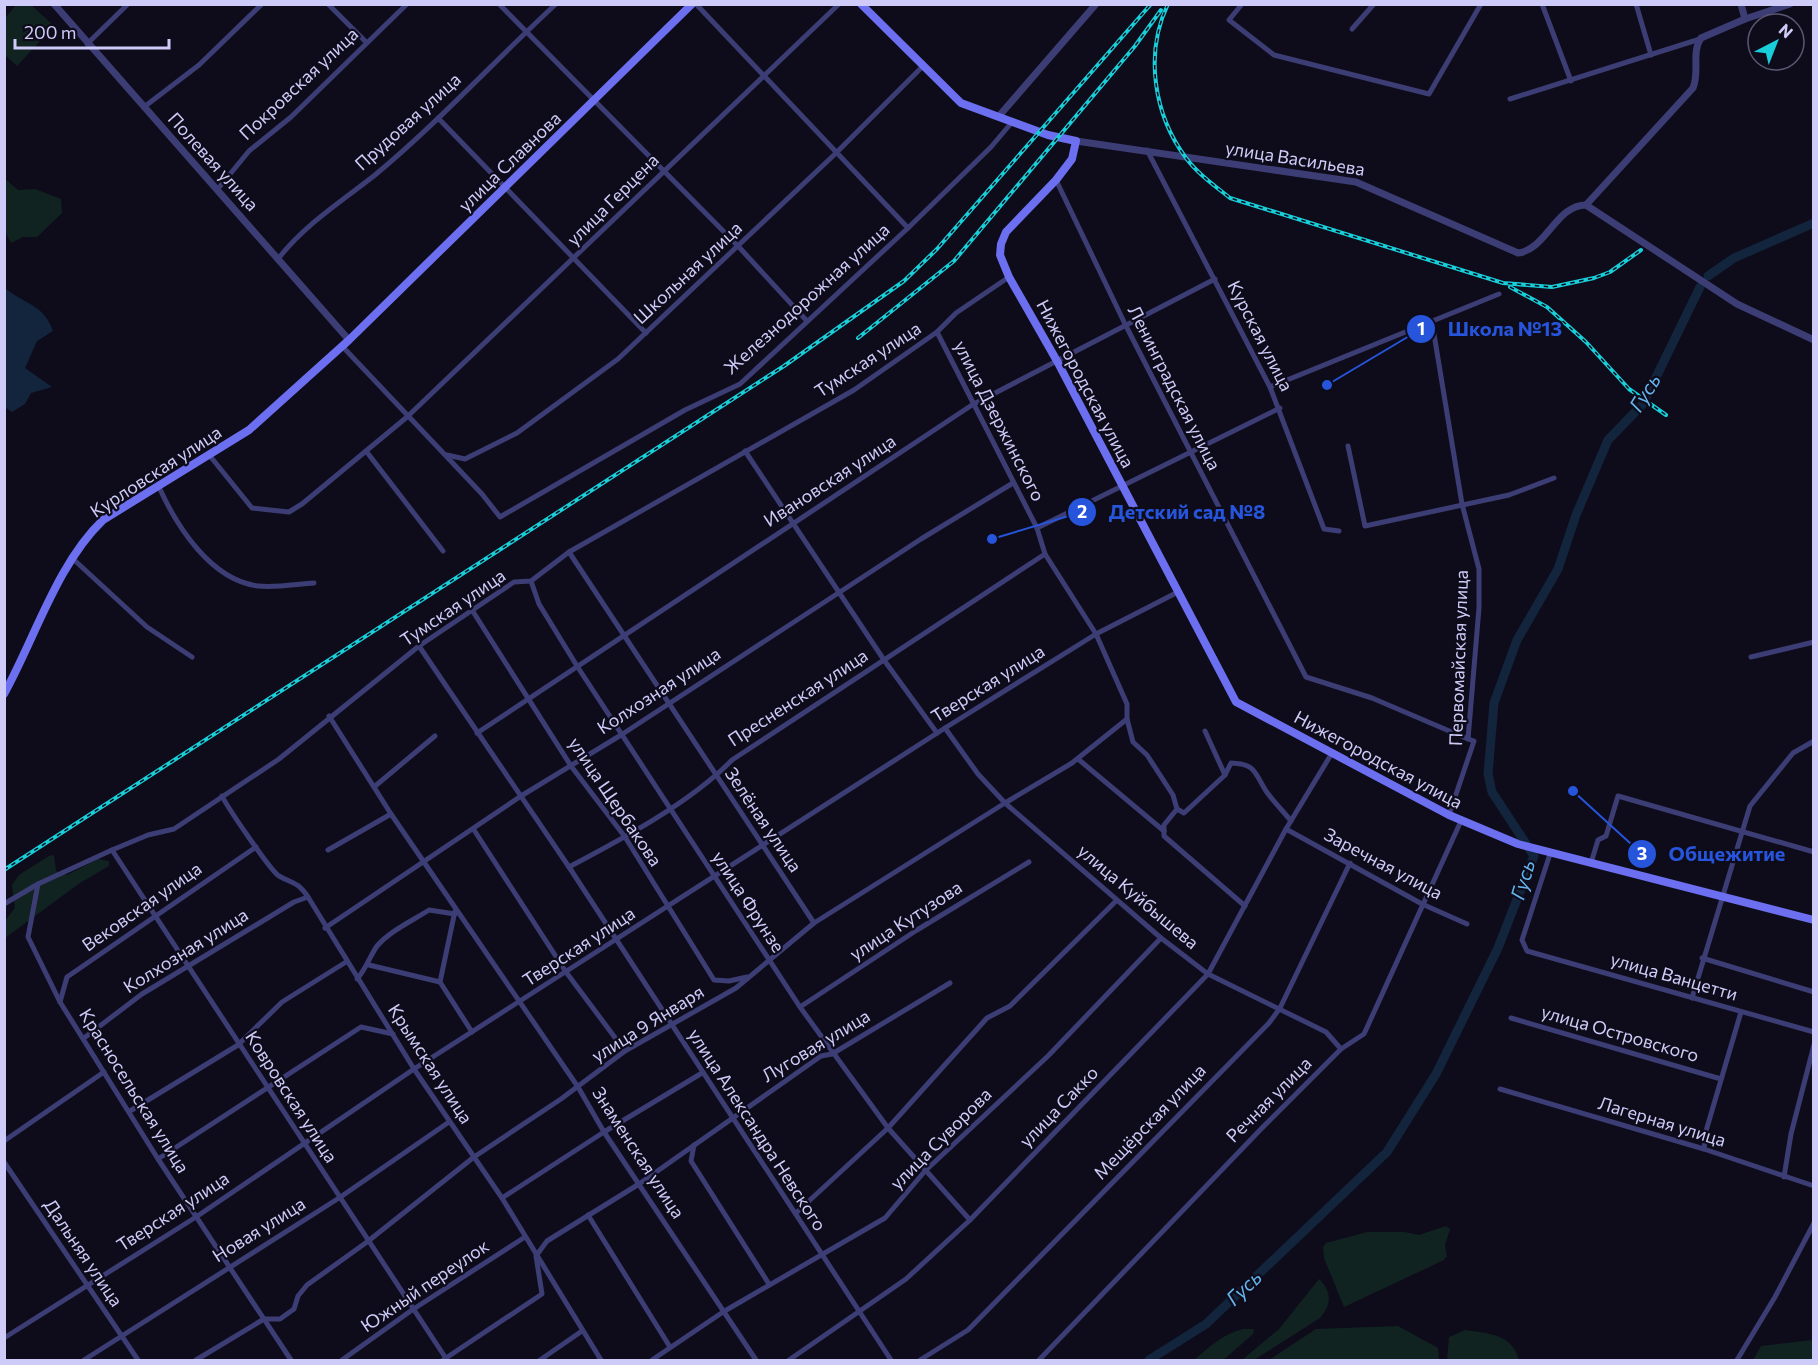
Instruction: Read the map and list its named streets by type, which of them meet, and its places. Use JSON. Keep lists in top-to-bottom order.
{
  "streets": {
    "main road": ["улица Славнова", "Нижегородская улица", "Курловская улица"],
    "street": [
      "Покровская улица",
      "Прудовая улица",
      "улица Васильева",
      "Полевая улица",
      "улица Герцена",
      "Школьная улица",
      "Железнодорожная улица",
      "Курская улица",
      "Тумская улица",
      "Ленинградская улица",
      "улица Дзержинского",
      "Ивановская улица",
      "Первомайская улица",
      "Тверская улица",
      "Колхозная улица",
      "Пресненская улица",
      "улица Щербакова",
      "Зелёная улица",
      "Заречная улица",
      "улица Куйбышева",
      "улица Фрунзе",
      "Вековская улица",
      "улица Кутузова",
      "улица Ванцетти",
      "улица 9 Января",
      "улица Островского",
      "Луговая улица",
      "Крымская улица",
      "Красносельская улица",
      "Ковровская улица",
      "Речная улица",
      "улица Сакко",
      "Мещёрская улица",
      "Лагерная улица",
      "улица Александра Невского",
      "улица Суворова",
      "Знаменская улица",
      "Новая улица",
      "Дальняя улица",
      "Южный переулок"
    ]
  },
  "crossings": [
    ["Покровская улица", "Полевая улица"],
    ["Прудовая улица", "Полевая улица"],
    ["улица Васильева", "Курская улица"],
    ["улица Васильева", "Нижегородская улица"],
    ["Полевая улица", "улица Славнова"],
    ["Полевая улица", "Курловская улица"],
    ["улица Славнова", "Курловская улица"],
    ["улица Герцена", "Курловская улица"],
    ["Школьная улица", "Железнодорожная улица"],
    ["Курская улица", "Ивановская улица"],
    ["Тумская улица", "Нижегородская улица"],
    ["Тумская улица", "улица Дзержинского"],
    ["Тумская улица", "улица Щербакова"],
    ["Тумская улица", "Зелёная улица"],
    ["Тумская улица", "улица Фрунзе"],
    ["Тумская улица", "Крымская улица"],
    ["Тумская улица", "Красносельская улица"],
    ["Тумская улица", "Ковровская улица"],
    ["Тумская улица", "улица Александра Невского"],
    ["Тумская улица", "Знаменская улица"],
    ["Нижегородская улица", "Ленинградская улица"],
    ["Нижегородская улица", "Ивановская улица"],
    ["Нижегородская улица", "Первомайская улица"],
    ["Нижегородская улица", "Тверская улица"],
    ["Нижегородская улица", "улица Ванцетти"],
    ["Нижегородская улица", "Речная улица"],
    ["Нижегородская улица", "улица Сакко"],
    ["Ленинградская улица", "Ивановская улица"],
    ["Ленинградская улица", "Первомайская улица"],
    ["улица Дзержинского", "Ивановская улица"],
    ["улица Дзержинского", "Тверская улица"],
    ["улица Дзержинского", "Колхозная улица"],
    ["улица Дзержинского", "Пресненская улица"],
    ["улица Дзержинского", "улица 9 Января"],
    ["Ивановская улица", "улица Щербакова"],
    ["Ивановская улица", "Зелёная улица"],
    ["Ивановская улица", "улица Фрунзе"],
    ["Ивановская улица", "улица Александра Невского"],
    ["Тверская улица", "улица Щербакова"],
    ["Тверская улица", "Зелёная улица"],
    ["Тверская улица", "улица Куйбышева"],
    ["Тверская улица", "улица Фрунзе"],
    ["Тверская улица", "Крымская улица"],
    ["Тверская улица", "Красносельская улица"],
    ["Тверская улица", "Ковровская улица"],
    ["Тверская улица", "улица Александра Невского"],
    ["Тверская улица", "Знаменская улица"],
    ["Тверская улица", "Дальняя улица"],
    ["Колхозная улица", "улица Щербакова"],
    ["Колхозная улица", "Зелёная улица"],
    ["Колхозная улица", "улица Фрунзе"],
    ["Колхозная улица", "Крымская улица"],
    ["Колхозная улица", "Красносельская улица"],
    ["Колхозная улица", "Ковровская улица"],
    ["Колхозная улица", "улица Александра Невского"],
    ["Колхозная улица", "Знаменская улица"],
    ["Пресненская улица", "улица Щербакова"],
    ["Пресненская улица", "Зелёная улица"],
    ["Пресненская улица", "улица Фрунзе"],
    ["Пресненская улица", "улица Александра Невского"],
    ["улица Щербакова", "улица 9 Января"],
    ["Зелёная улица", "улица 9 Января"],
    ["Заречная улица", "Речная улица"],
    ["Заречная улица", "улица Сакко"],
    ["Заречная улица", "Мещёрская улица"],
    ["улица Куйбышева", "улица 9 Января"],
    ["улица Куйбышева", "Речная улица"],
    ["улица Куйбышева", "улица Сакко"],
    ["улица Куйбышева", "Мещёрская улица"],
    ["улица Куйбышева", "улица Суворова"],
    ["улица Фрунзе", "улица Кутузова"],
    ["улица Фрунзе", "улица 9 Января"],
    ["улица Фрунзе", "Луговая улица"],
    ["улица Фрунзе", "улица Сакко"],
    ["улица Фрунзе", "улица Суворова"],
    ["Вековская улица", "Крымская улица"],
    ["Вековская улица", "Красносельская улица"],
    ["Вековская улица", "Ковровская улица"],
    ["улица 9 Января", "Крымская улица"],
    ["улица 9 Января", "Красносельская улица"],
    ["улица 9 Января", "Ковровская улица"],
    ["улица 9 Января", "улица Александра Невского"],
    ["улица 9 Января", "Знаменская улица"],
    ["Луговая улица", "Крымская улица"],
    ["Луговая улица", "улица Александра Невского"],
    ["Луговая улица", "Знаменская улица"],
    ["Крымская улица", "Новая улица"],
    ["Крымская улица", "Южный переулок"],
    ["Красносельская улица", "Новая улица"],
    ["Ковровская улица", "Новая улица"],
    ["Ковровская улица", "Южный переулок"],
    ["улица Сакко", "улица Александра Невского"],
    ["улица Александра Невского", "улица Суворова"],
    ["улица Суворова", "Знаменская улица"],
    ["Новая улица", "Дальняя улица"]
  ],
  "water": ["Гусь"],
  "places": ["Школа №13", "Детский сад №8", "Общежитие"],
  "scale_bar": "200 m",
  "north": "top right"
}
